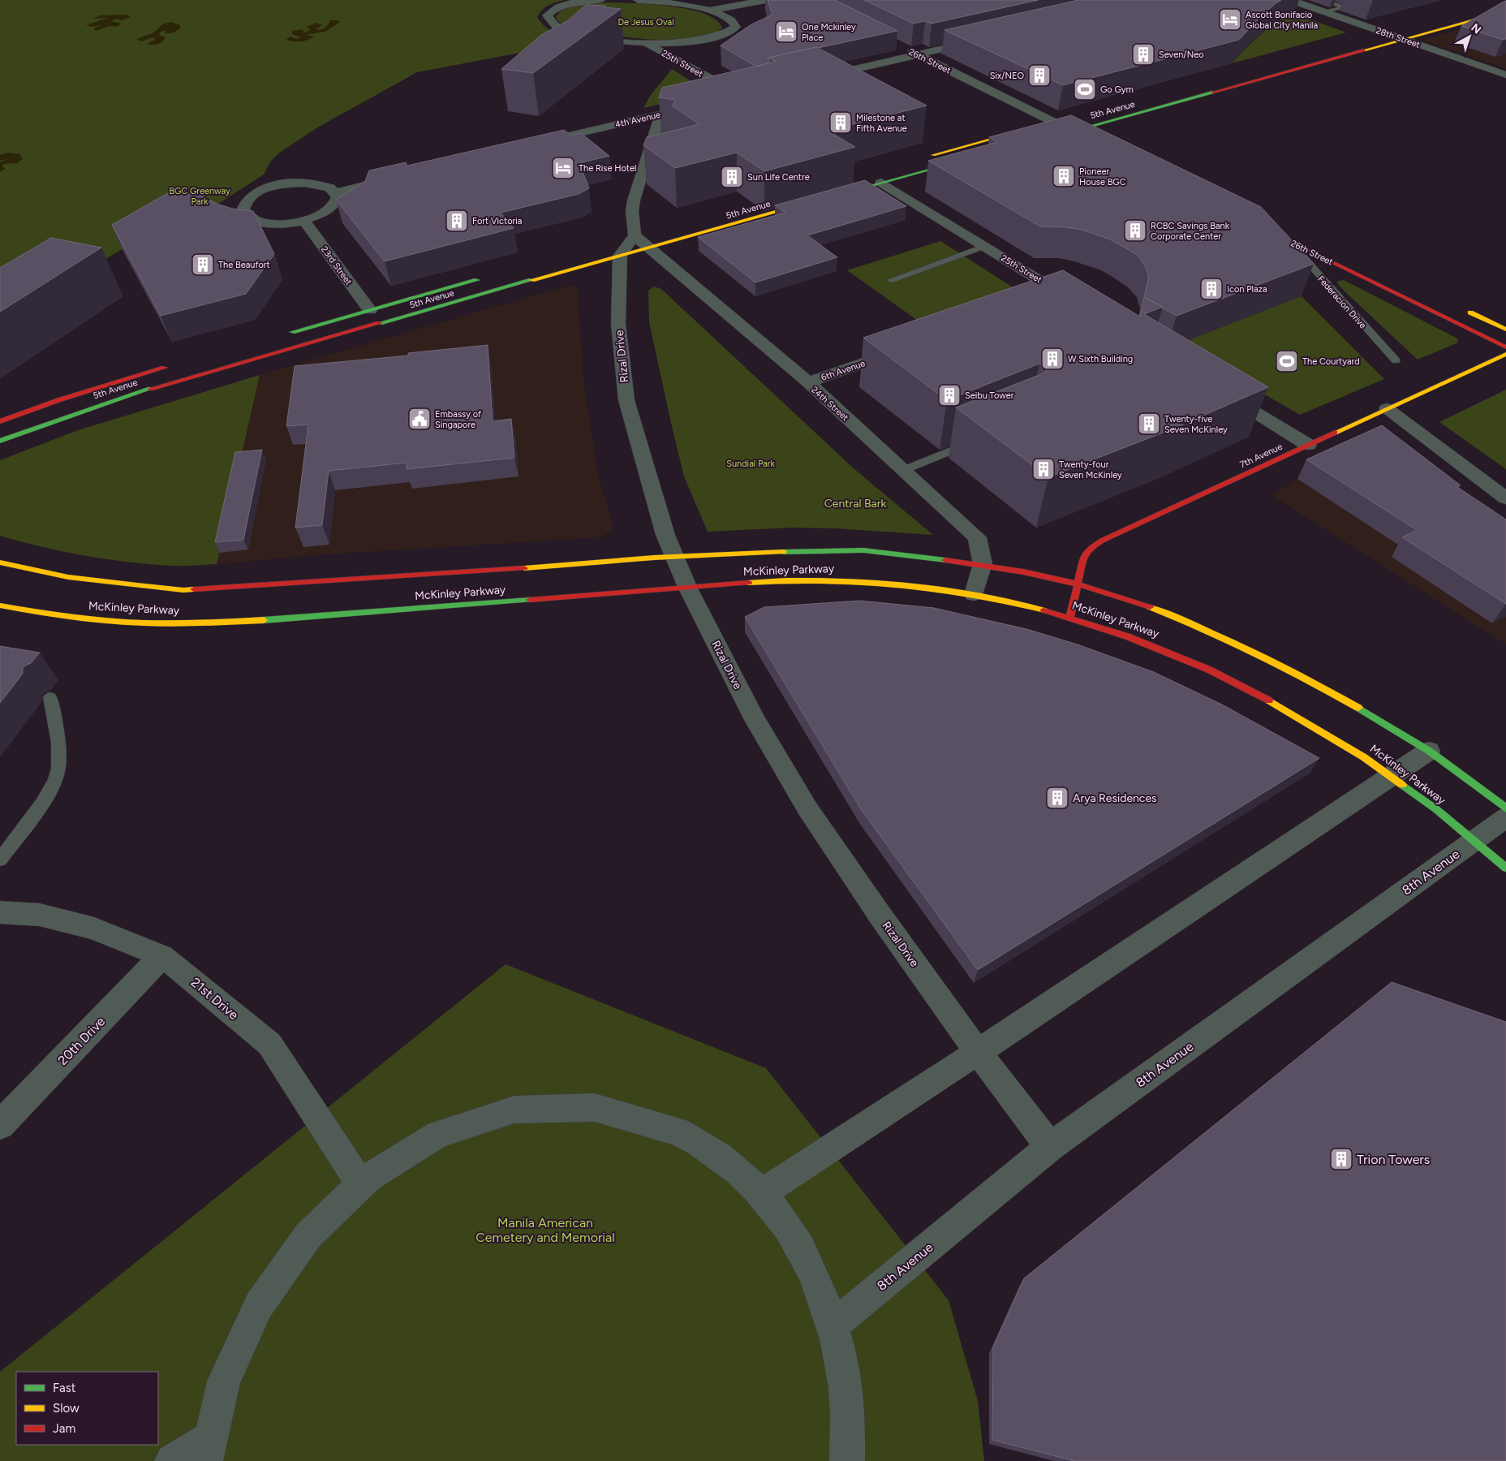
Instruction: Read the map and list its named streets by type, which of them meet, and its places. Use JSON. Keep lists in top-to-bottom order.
{
  "streets": {
    "main road": [
      "26th Street",
      "5th Avenue",
      "7th Avenue",
      "McKinley Parkway"
    ],
    "street": [
      "28th Street",
      "25th Street",
      "4th Avenue",
      "23rd Street",
      "Rizal Drive",
      "6th Avenue",
      "24th Street",
      "8th Avenue",
      "21st Drive",
      "20th Drive"
    ],
    "lane": ["Federacion Drive"]
  },
  "crossings": [
    ["28th Street", "5th Avenue"],
    ["26th Street", "5th Avenue"],
    ["26th Street", "Federacion Drive"],
    ["5th Avenue", "23rd Street"],
    ["5th Avenue", "Rizal Drive"],
    ["5th Avenue", "24th Street"],
    ["Rizal Drive", "McKinley Parkway"],
    ["Rizal Drive", "8th Avenue"],
    ["6th Avenue", "24th Street"],
    ["24th Street", "McKinley Parkway"],
    ["7th Avenue", "McKinley Parkway"],
    ["McKinley Parkway", "8th Avenue"],
    ["21st Drive", "20th Drive"]
  ],
  "parks": [
    "De Jesus Oval",
    "BGC Greenway Park",
    "Sundial Park",
    "Central Bark",
    "Manila American Cemetery and Memorial"
  ],
  "places": {
    "hotel": ["Ascott Bonifacio Global City Manila", "One Mckinley Place", "The Rise Hotel"],
    "building": [
      "Seven/Neo",
      "Six/NEO",
      "Milestone at Fifth Avenue",
      "Pioneer House BGC",
      "Sun Life Centre",
      "Fort Victoria",
      "RCBC Savings Bank Corporate Center",
      "The Beaufort",
      "Icon Plaza",
      "W Sixth Building",
      "Seibu Tower",
      "Twenty-five Seven McKinley",
      "Twenty-four Seven McKinley",
      "Arya Residences",
      "Trion Towers"
    ],
    "sports": ["Go Gym", "The Courtyard"],
    "public building": ["Embassy of Singapore"]
  },
  "legend": ["Fast", "Slow", "Jam"],
  "north": "top right"
}
